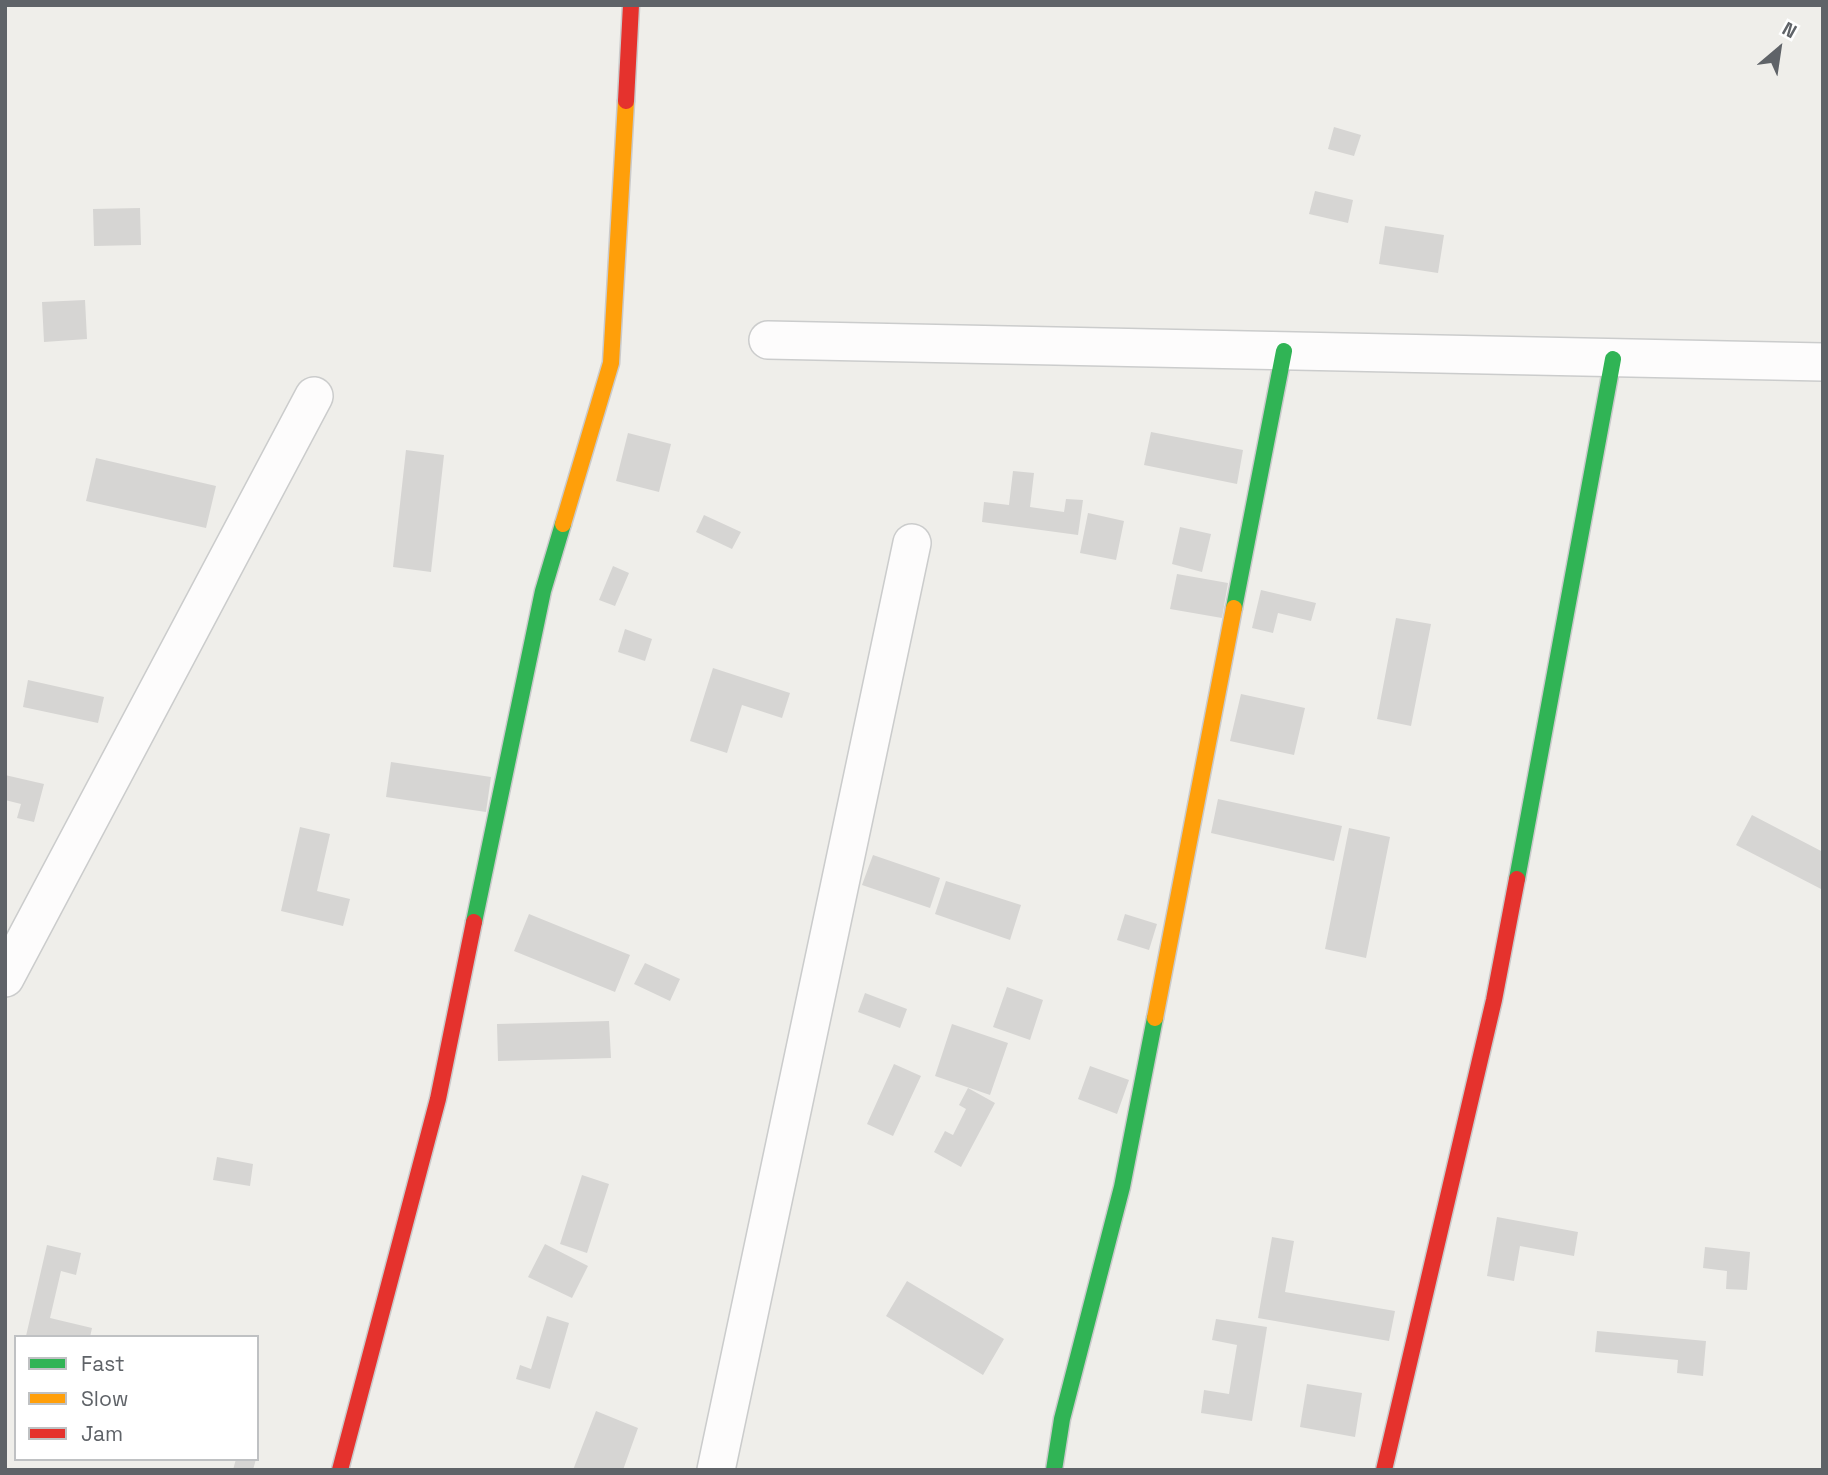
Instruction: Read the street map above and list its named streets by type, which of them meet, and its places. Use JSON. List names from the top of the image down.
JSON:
{
  "legend": ["Fast", "Slow", "Jam"],
  "north": "top right"
}
